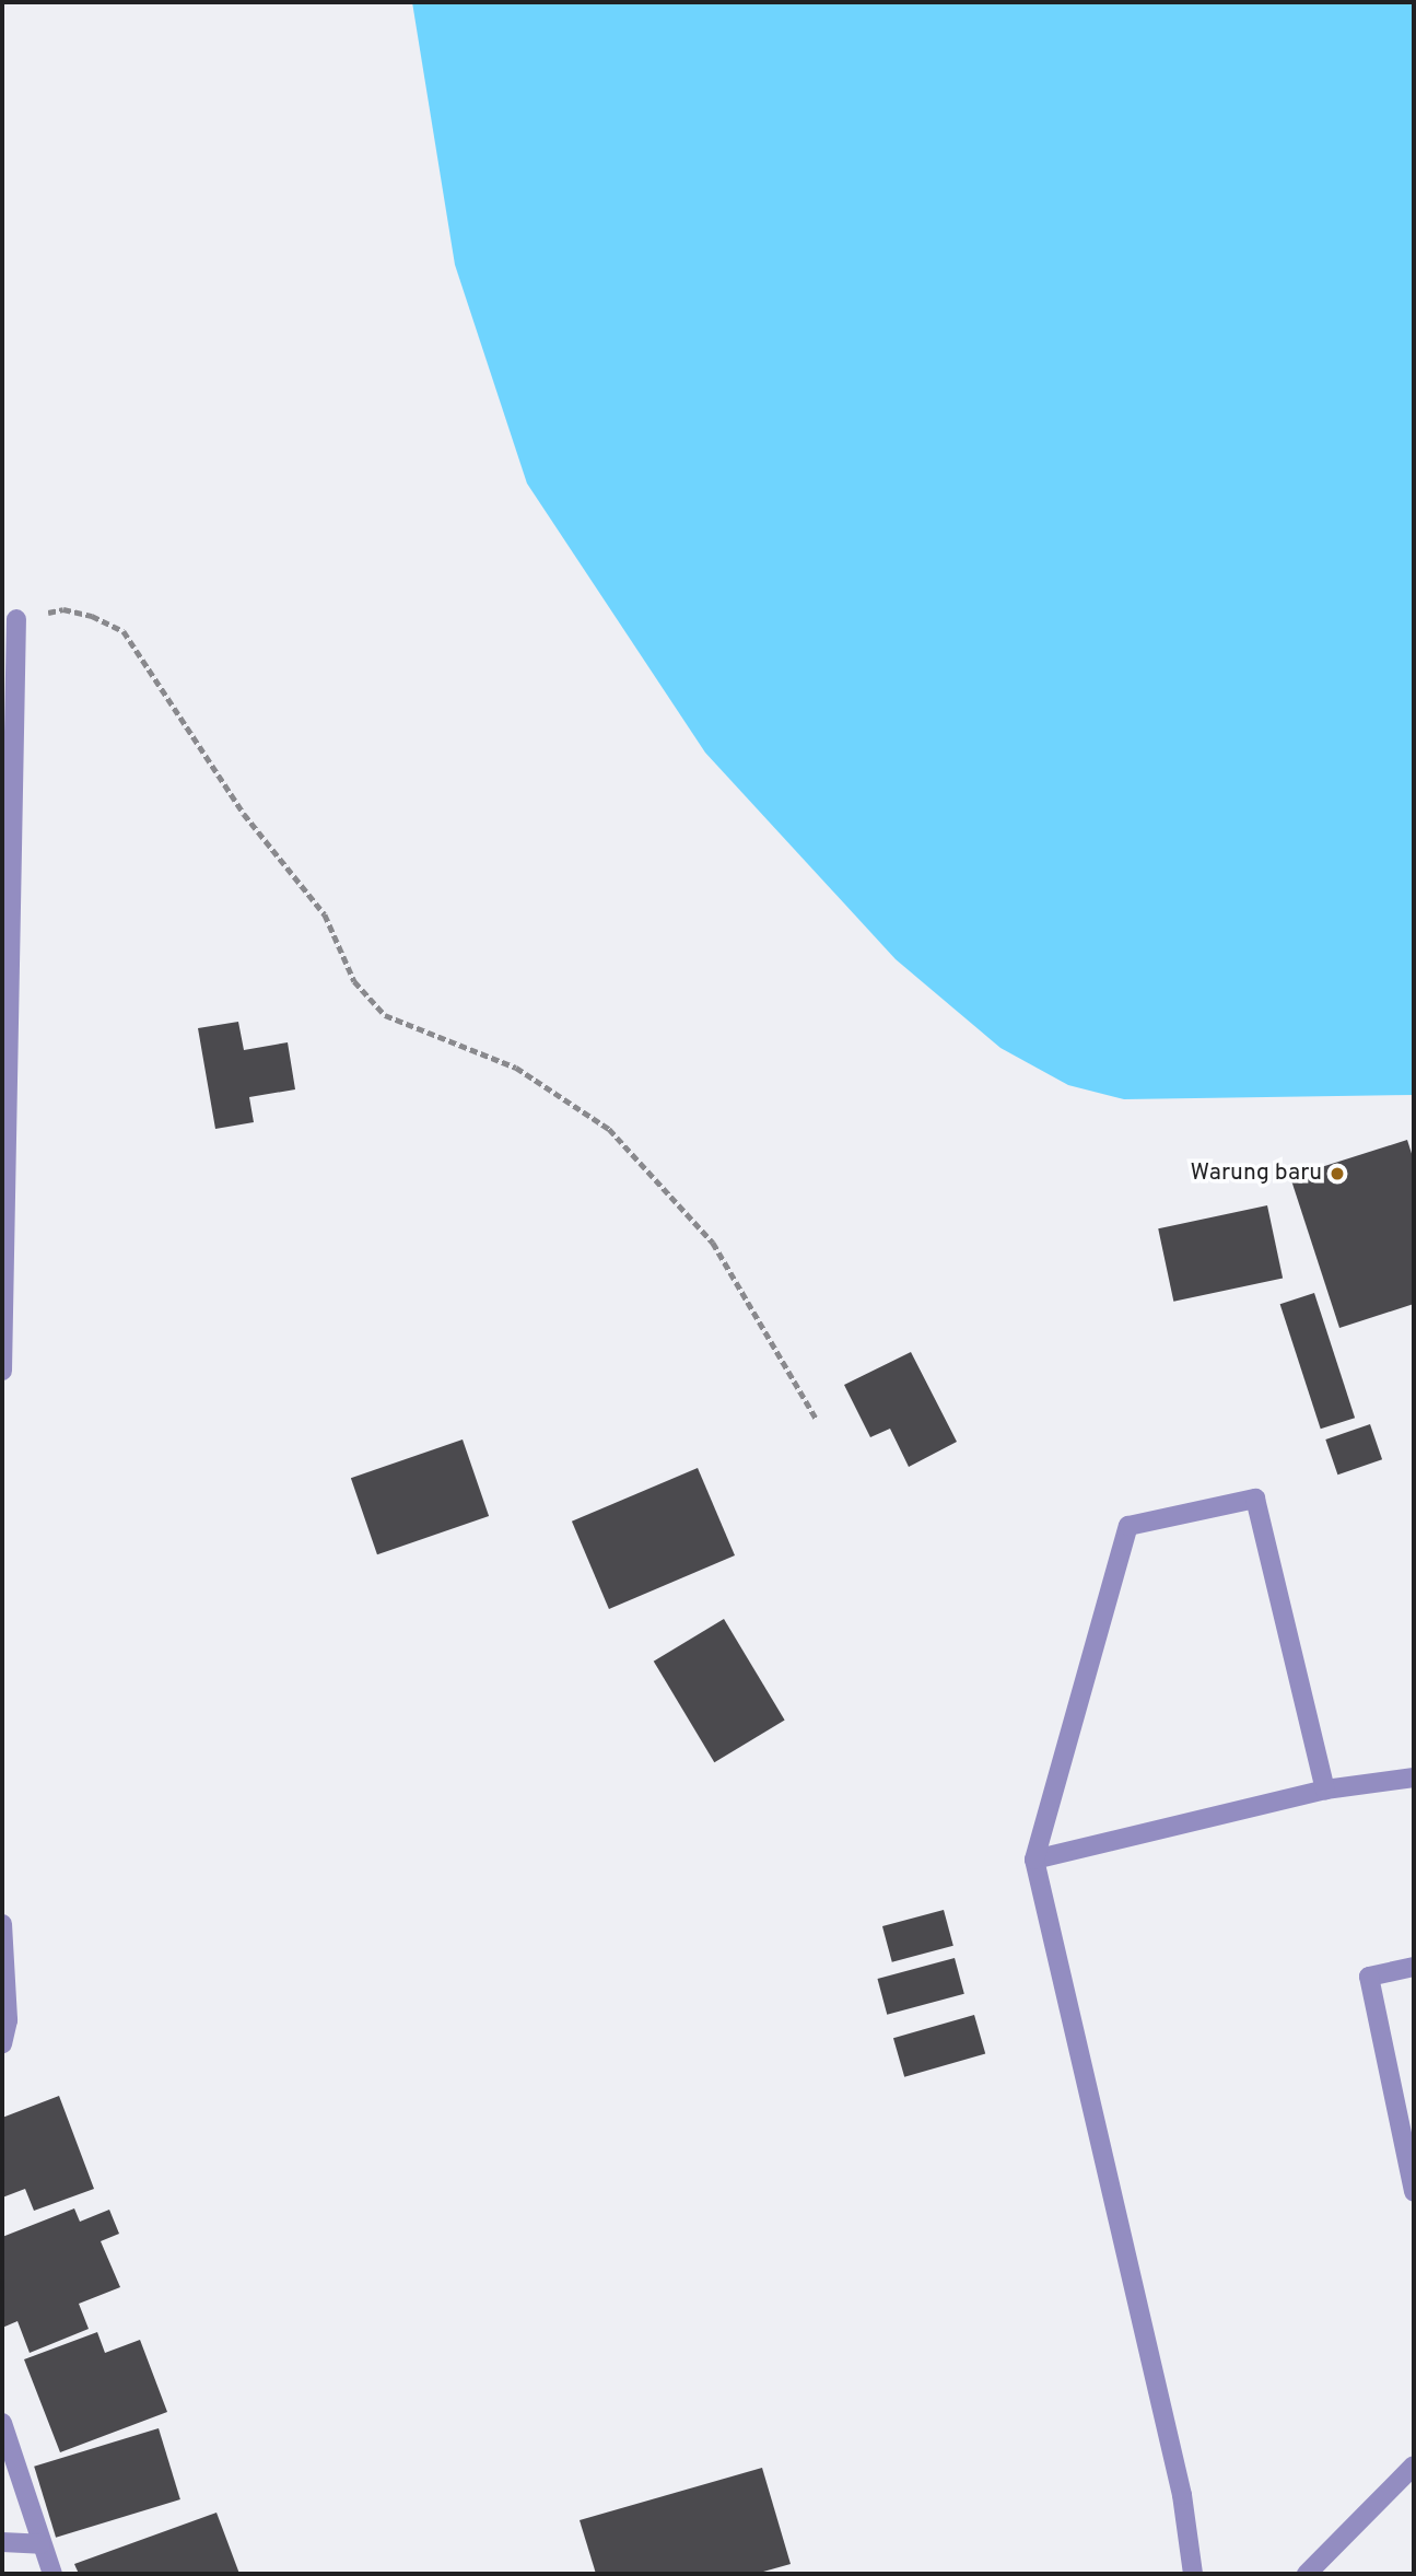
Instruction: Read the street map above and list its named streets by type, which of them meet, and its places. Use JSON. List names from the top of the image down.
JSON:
{
  "places": ["Warung baru"]
}
